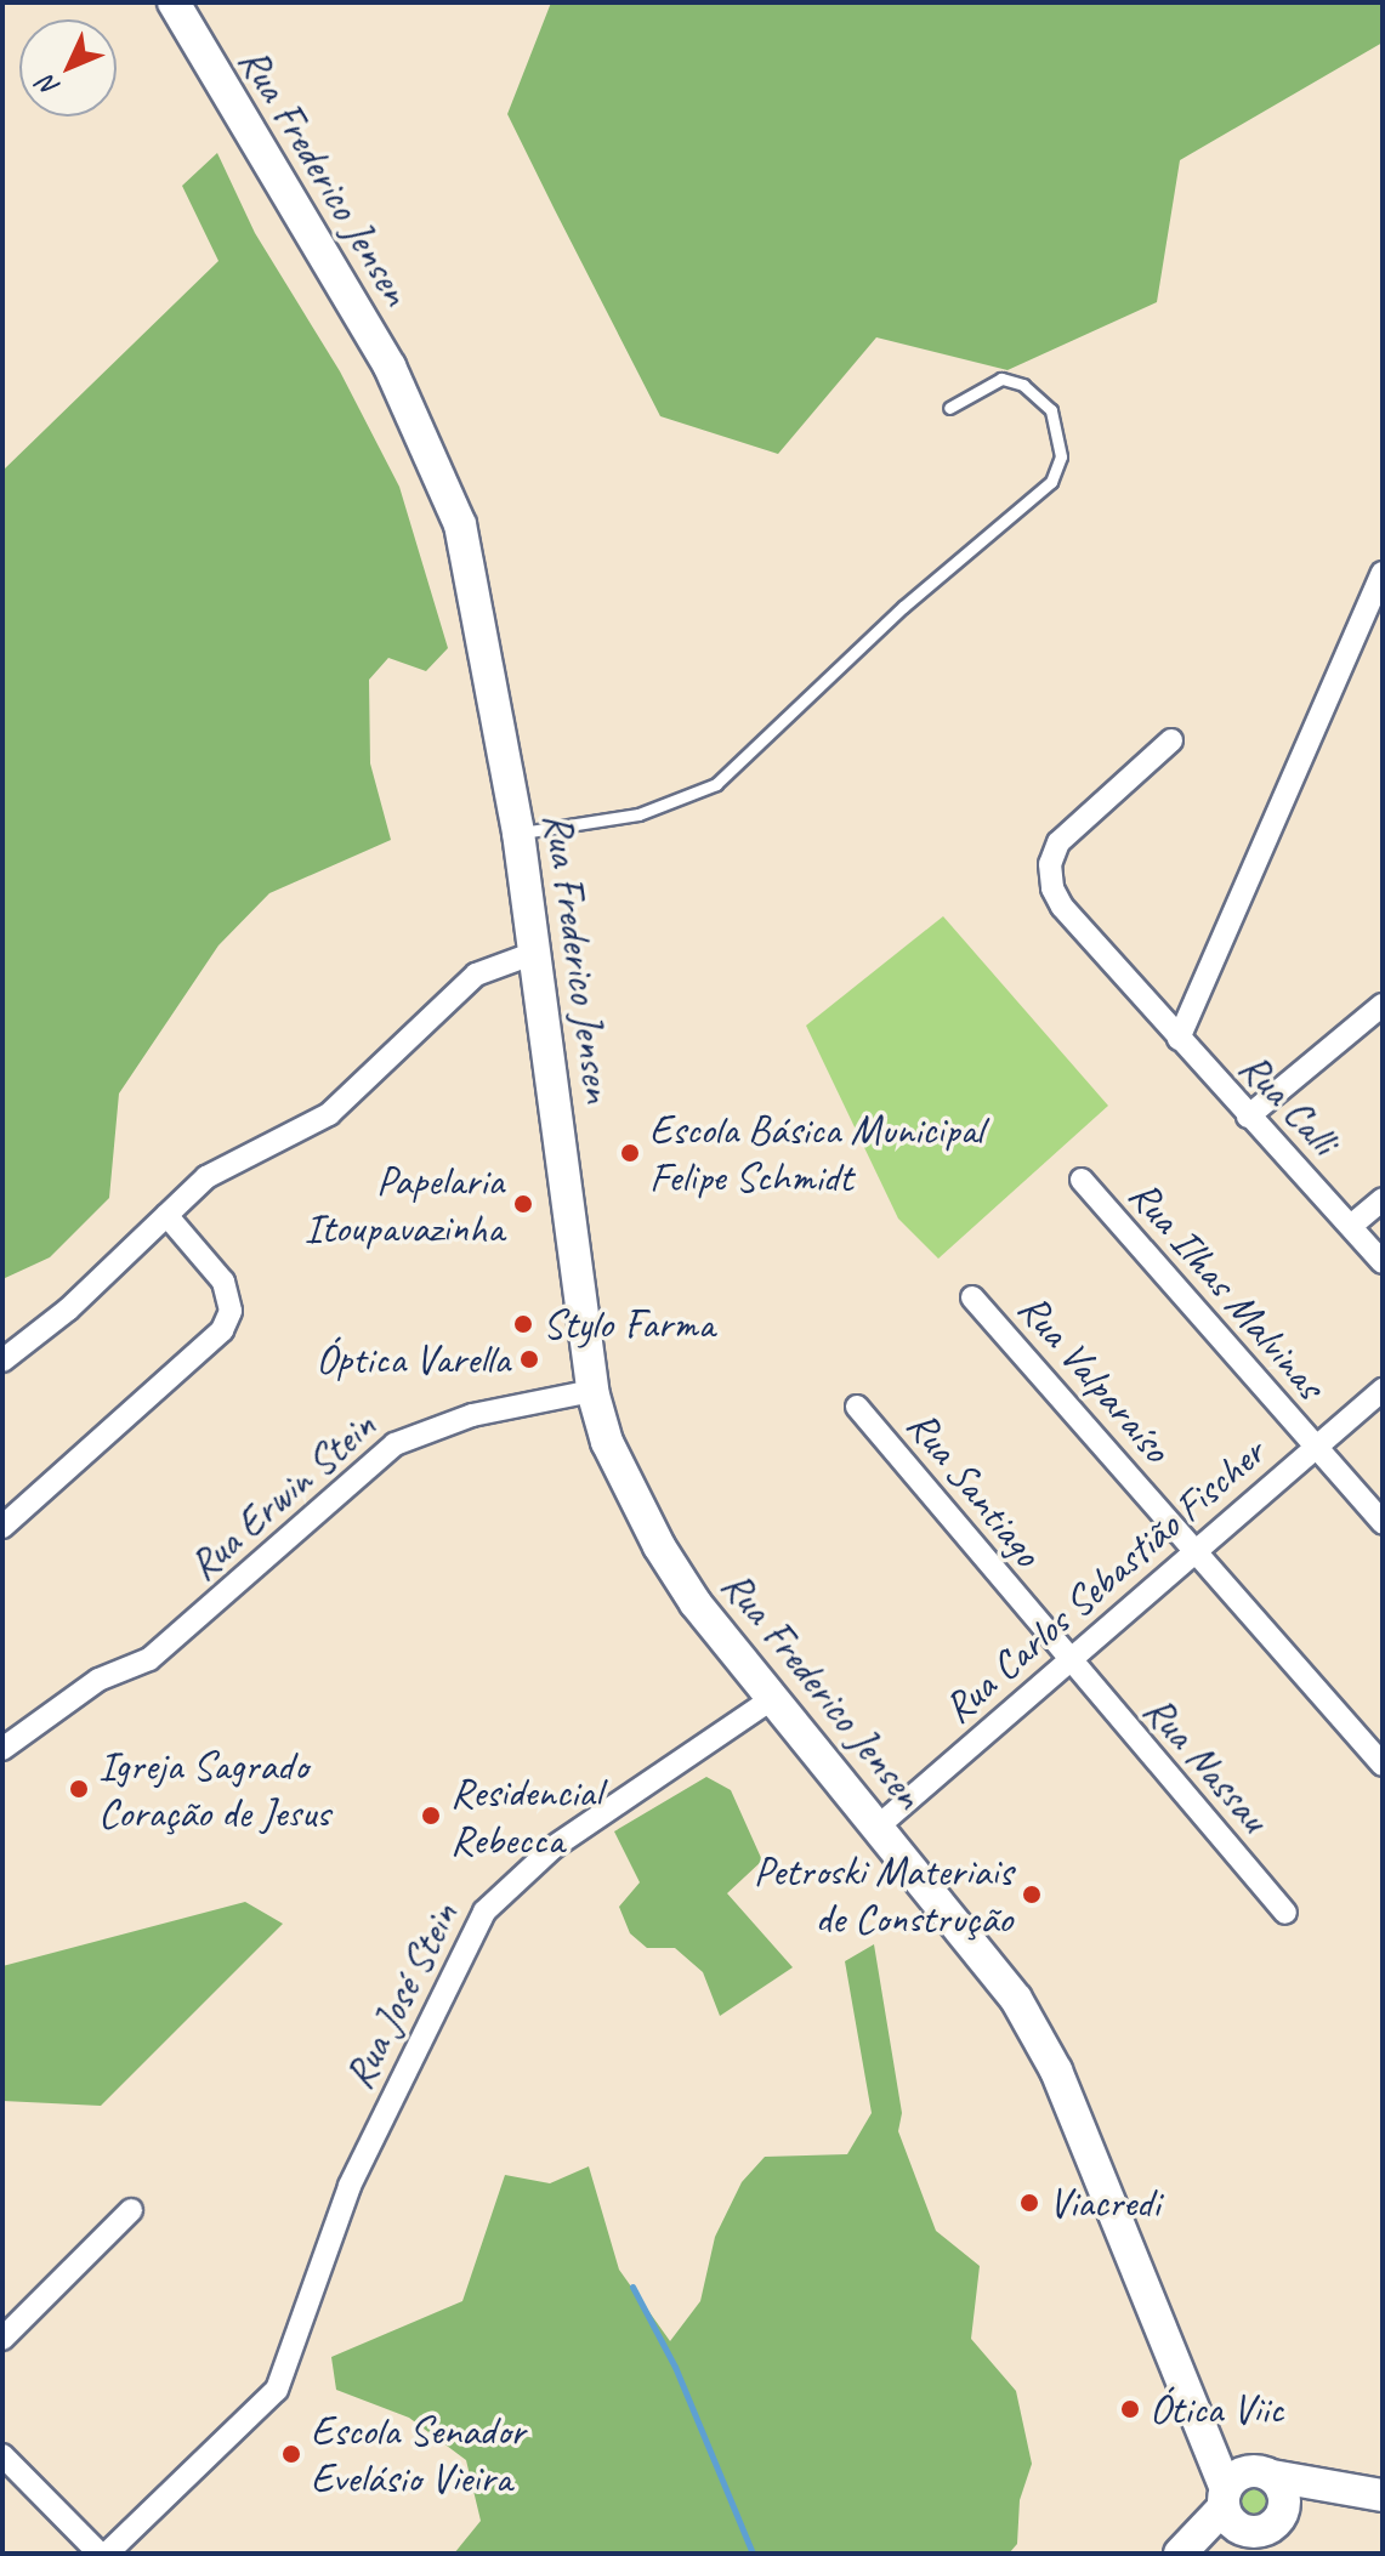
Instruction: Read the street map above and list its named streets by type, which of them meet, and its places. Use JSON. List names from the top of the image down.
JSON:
{
  "streets": {
    "main road": ["Rua Frederico Jensen"],
    "street": [
      "Rua Calli",
      "Rua Ilhas Malvinas",
      "Rua Valparaíso",
      "Rua Santiago",
      "Rua Erwin Stein",
      "Rua Carlos Sebastião Fischer",
      "Rua Nassau",
      "Rua José Stein"
    ]
  },
  "crossings": [
    ["Rua Frederico Jensen", "Rua Erwin Stein"],
    ["Rua Frederico Jensen", "Rua Carlos Sebastião Fischer"],
    ["Rua Frederico Jensen", "Rua José Stein"],
    ["Rua Ilhas Malvinas", "Rua Carlos Sebastião Fischer"],
    ["Rua Valparaíso", "Rua Carlos Sebastião Fischer"],
    ["Rua Santiago", "Rua Carlos Sebastião Fischer"],
    ["Rua Santiago", "Rua Nassau"],
    ["Rua Carlos Sebastião Fischer", "Rua Nassau"]
  ],
  "places": [
    "Escola Básica Municipal Felipe Schmidt",
    "Papelaria Itoupavazinha",
    "Stylo Farma",
    "Óptica Varella",
    "Igreja Sagrado Coração de Jesus",
    "Residencial Rebecca",
    "Petroski Materiais de Construção",
    "Viacredi",
    "Ótica Viic",
    "Escola Senador Evelásio Vieira"
  ],
  "north": "bottom left"
}
